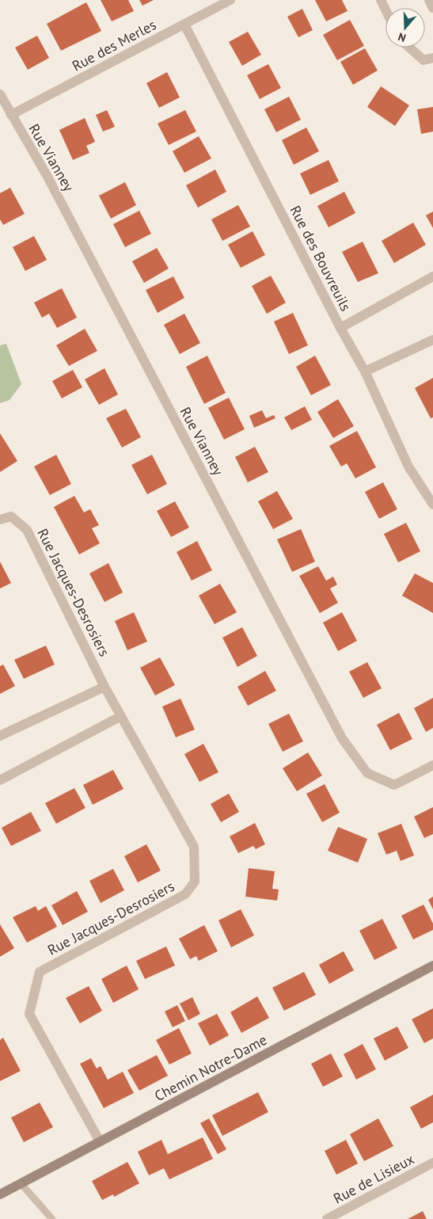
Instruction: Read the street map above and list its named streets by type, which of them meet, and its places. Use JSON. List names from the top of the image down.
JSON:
{
  "streets": {
    "street": [
      "Rue des Merles",
      "Rue Vianney",
      "Rue des Bouvreuils",
      "Rue Jacques-Desrosiers",
      "Chemin Notre-Dame",
      "Rue de Lisieux"
    ]
  },
  "crossings": [
    ["Rue des Merles", "Rue Vianney"],
    ["Rue des Merles", "Rue des Bouvreuils"],
    ["Rue Jacques-Desrosiers", "Chemin Notre-Dame"]
  ],
  "north": "bottom"
}
